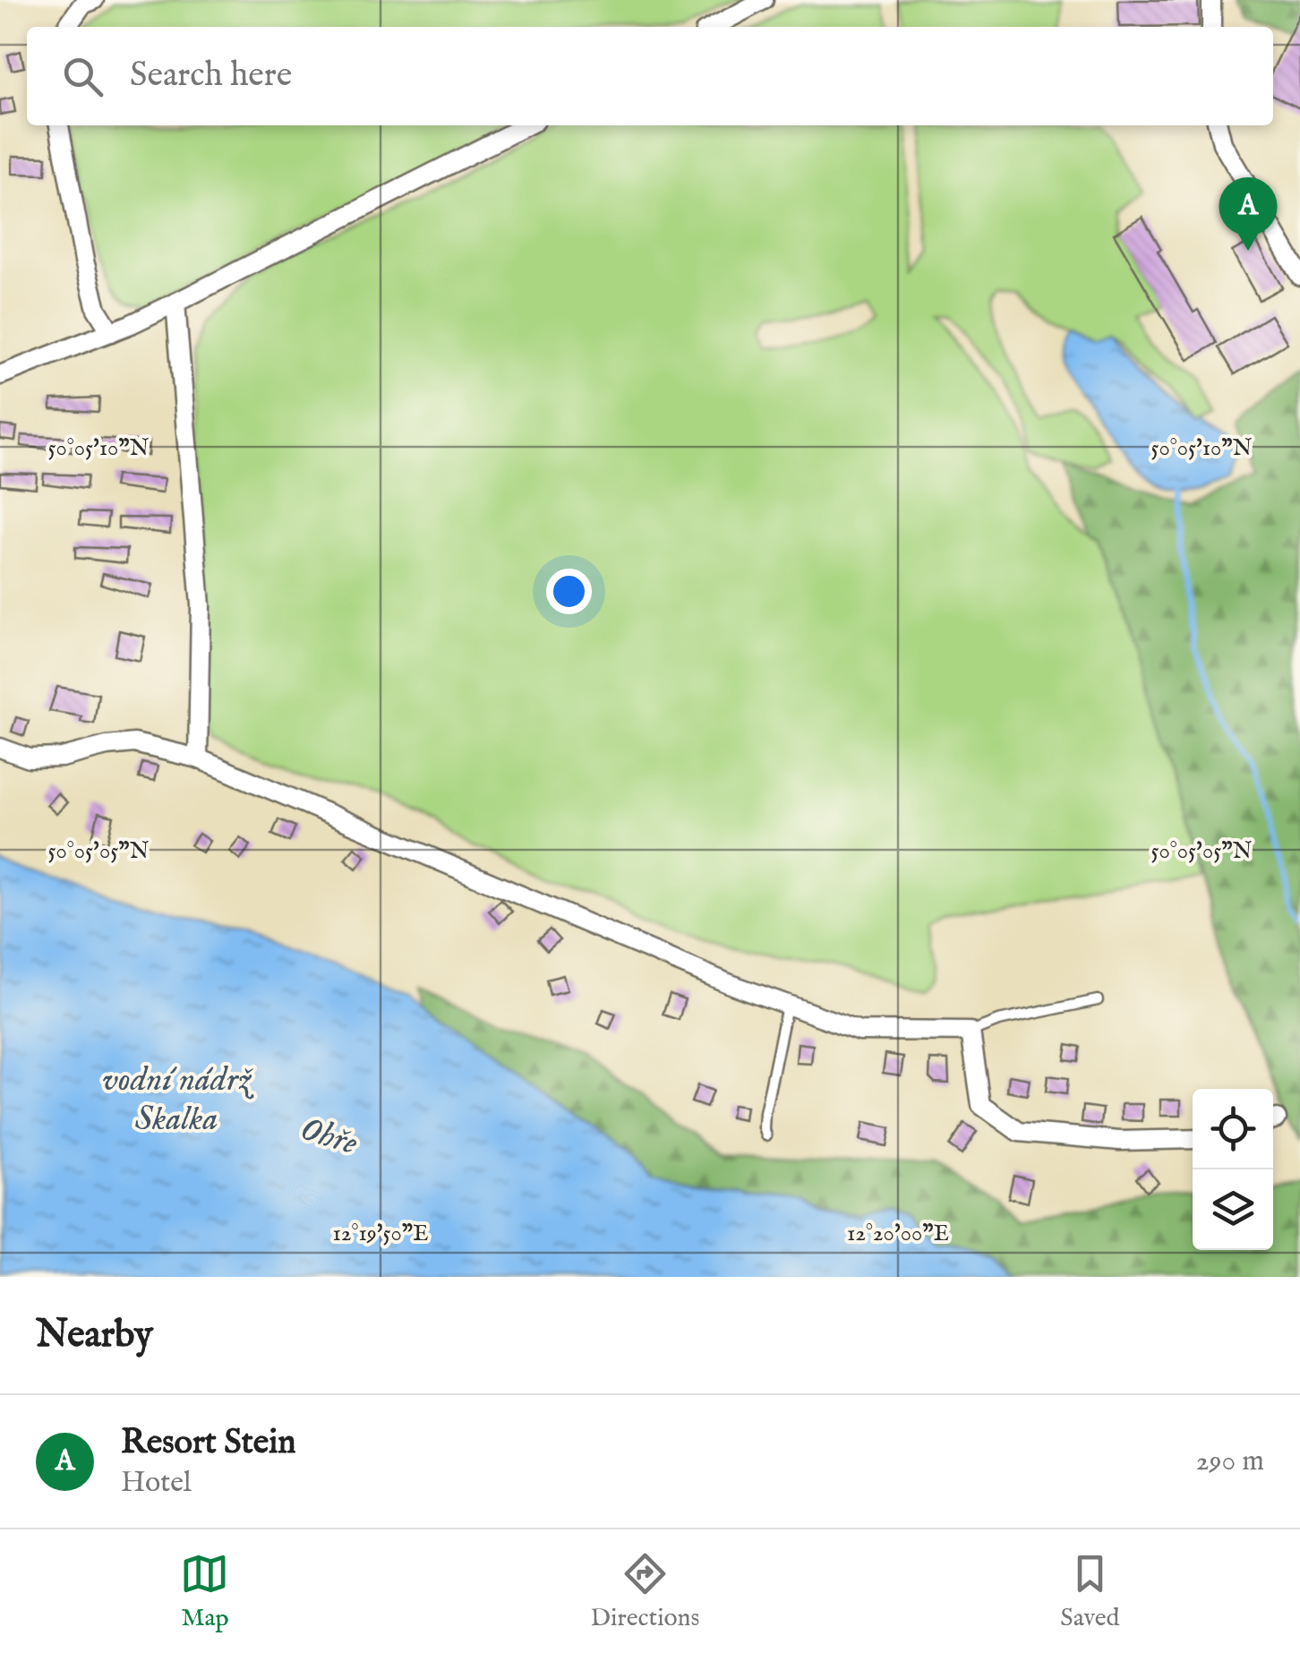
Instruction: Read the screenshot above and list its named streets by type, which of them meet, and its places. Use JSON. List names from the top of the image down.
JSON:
{
  "water": ["vodní nádrž Skalka", "Ohře"],
  "page": {
    "search": "Search here",
    "pins": "A",
    "heading": "Nearby",
    "list": [
      {
        "mark": "A",
        "name": "Resort Stein",
        "note": "Hotel",
        "value": "290 m"
      }
    ],
    "nav": ["Map", "Directions", "Saved"]
  },
  "coordinates": [
    "50°05'10\"N",
    "50°05'05\"N",
    "12°19'50\"E",
    "12°20'00\"E"
  ]
}
